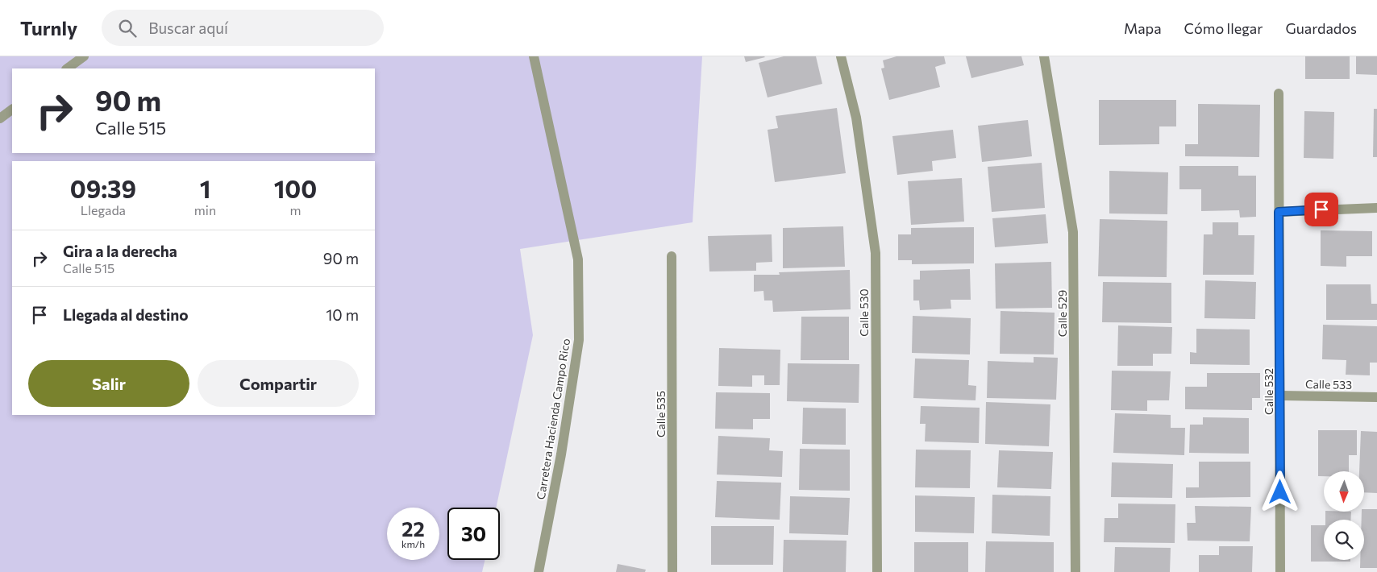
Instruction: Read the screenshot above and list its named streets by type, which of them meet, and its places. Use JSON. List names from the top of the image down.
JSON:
{
  "streets": {
    "street": [
      "Calle 530",
      "Calle 529",
      "Calle 533",
      "Calle 532",
      "Calle 535",
      "Carretera Hacienda Campo Rico"
    ]
  },
  "crossings": [
    ["Calle 533", "Calle 532"]
  ],
  "north": "bottom",
  "page": {
    "header": "Turnly",
    "search": "Buscar aquí",
    "nav": ["Mapa", "Cómo llegar", "Guardados"],
    "turn": ["90 m", "Calle 515"],
    "eta": [
      "09:39",
      "Llegada",
      "1",
      "min",
      "100",
      "m"
    ],
    "list": [
      {
        "name": "Gira a la derecha",
        "note": "Calle 515",
        "value": "90 m"
      },
      {
        "name": "Llegada al destino",
        "value": "10 m"
      }
    ],
    "buttons": ["Salir", "Compartir"],
    "speed": "22 km/h",
    "limit": "30"
  }
}
